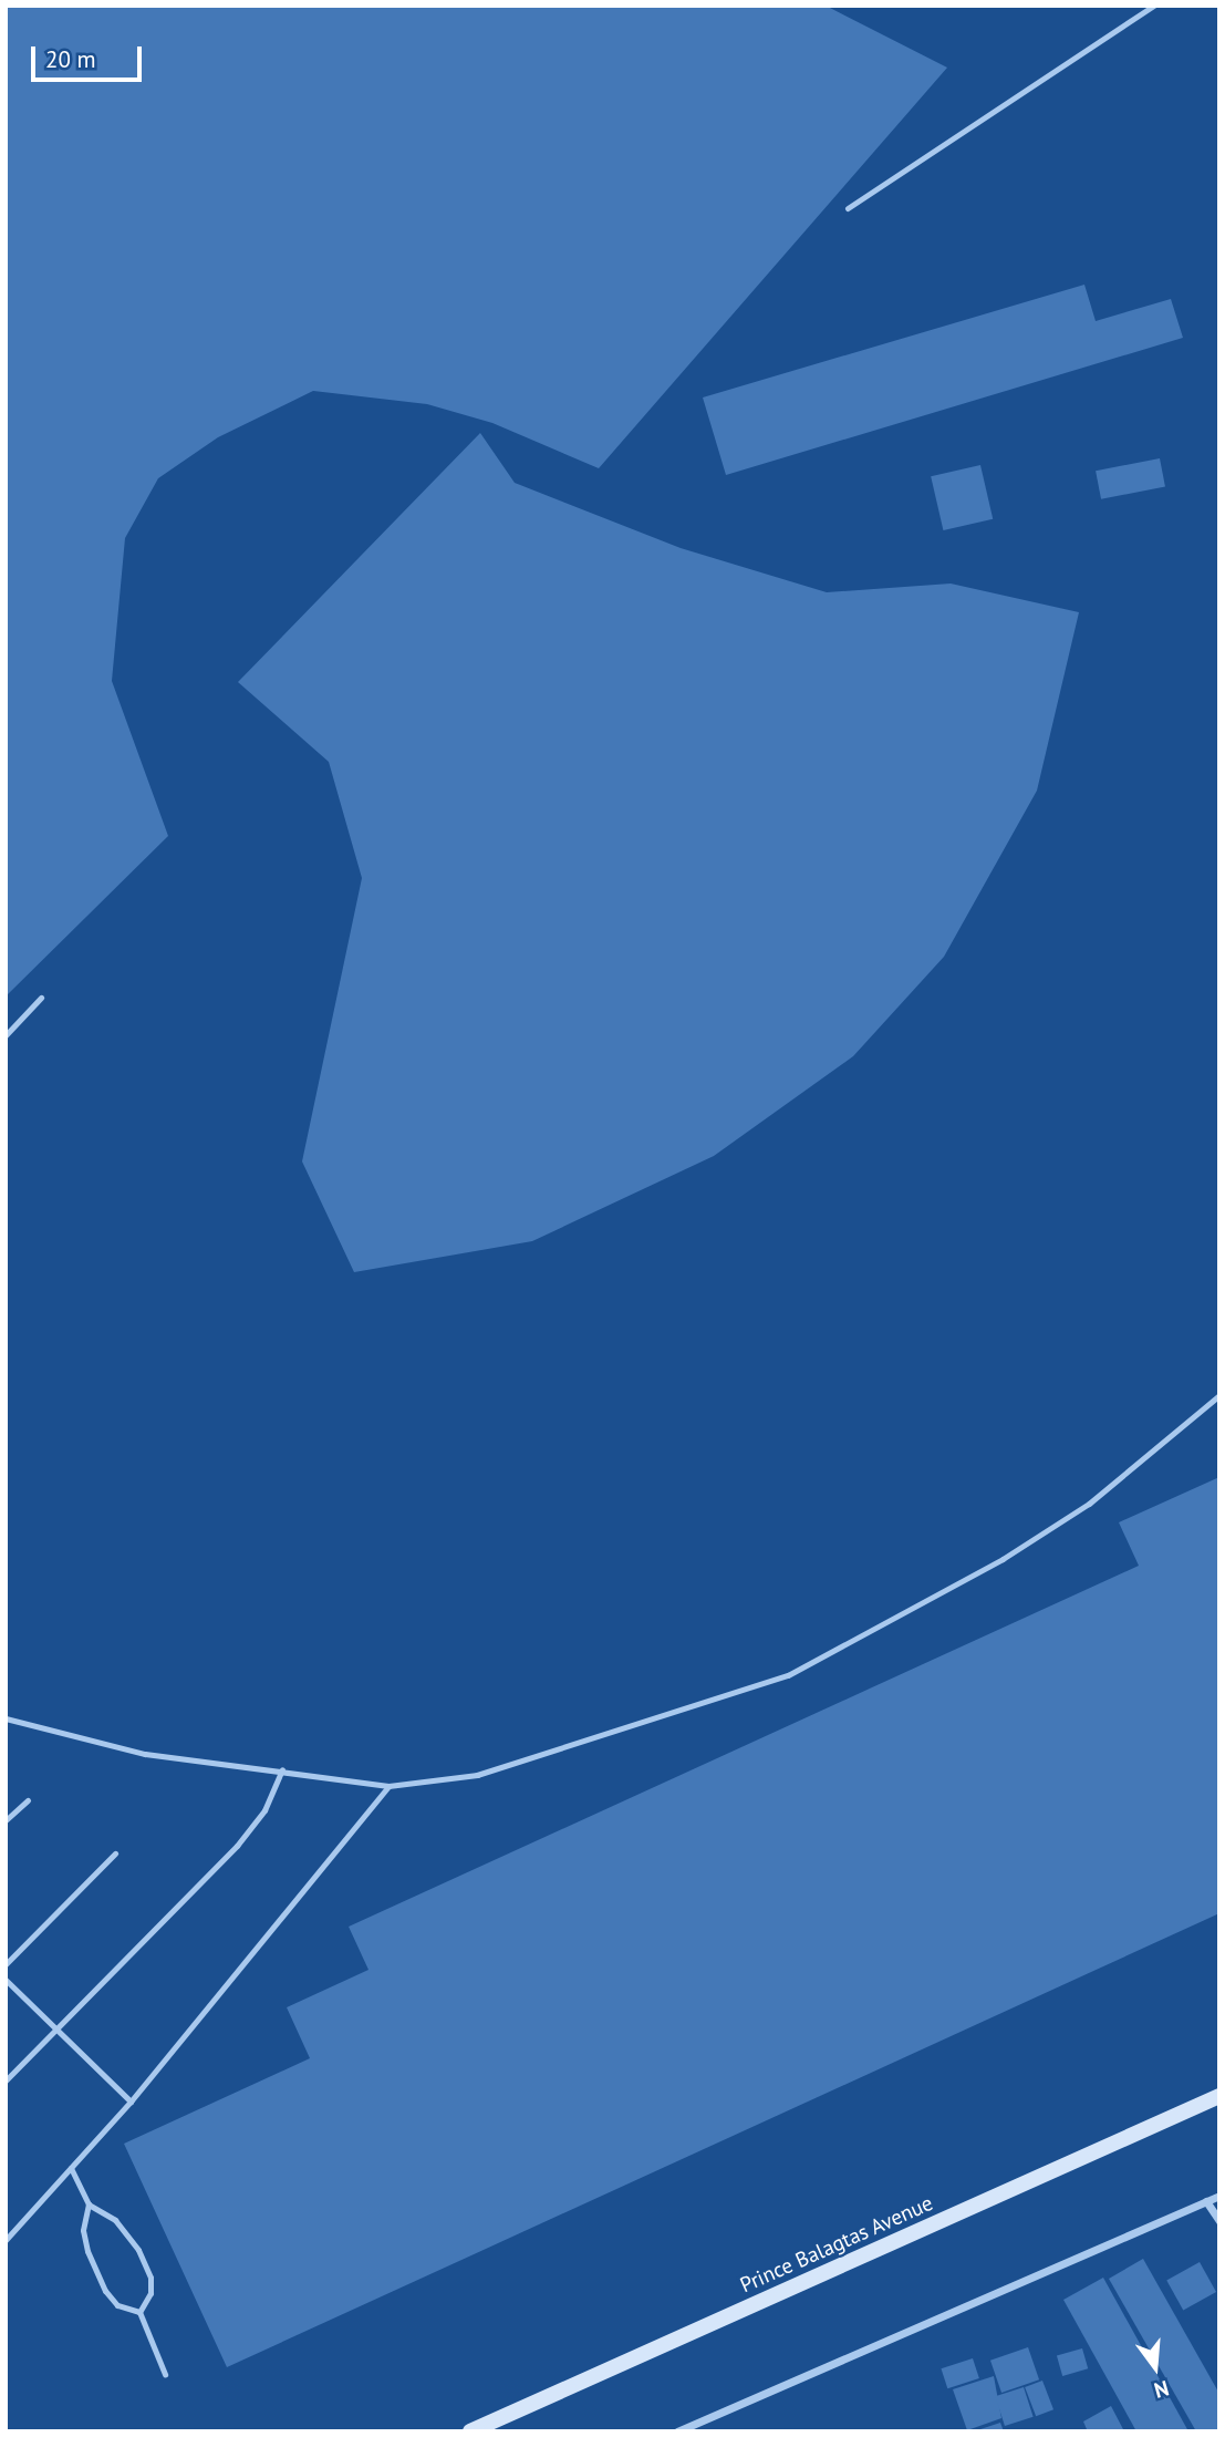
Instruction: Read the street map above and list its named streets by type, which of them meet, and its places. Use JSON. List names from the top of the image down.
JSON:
{
  "streets": {
    "main road": ["Prince Balagtas Avenue"]
  },
  "scale_bar": "20 m",
  "north": "bottom"
}
